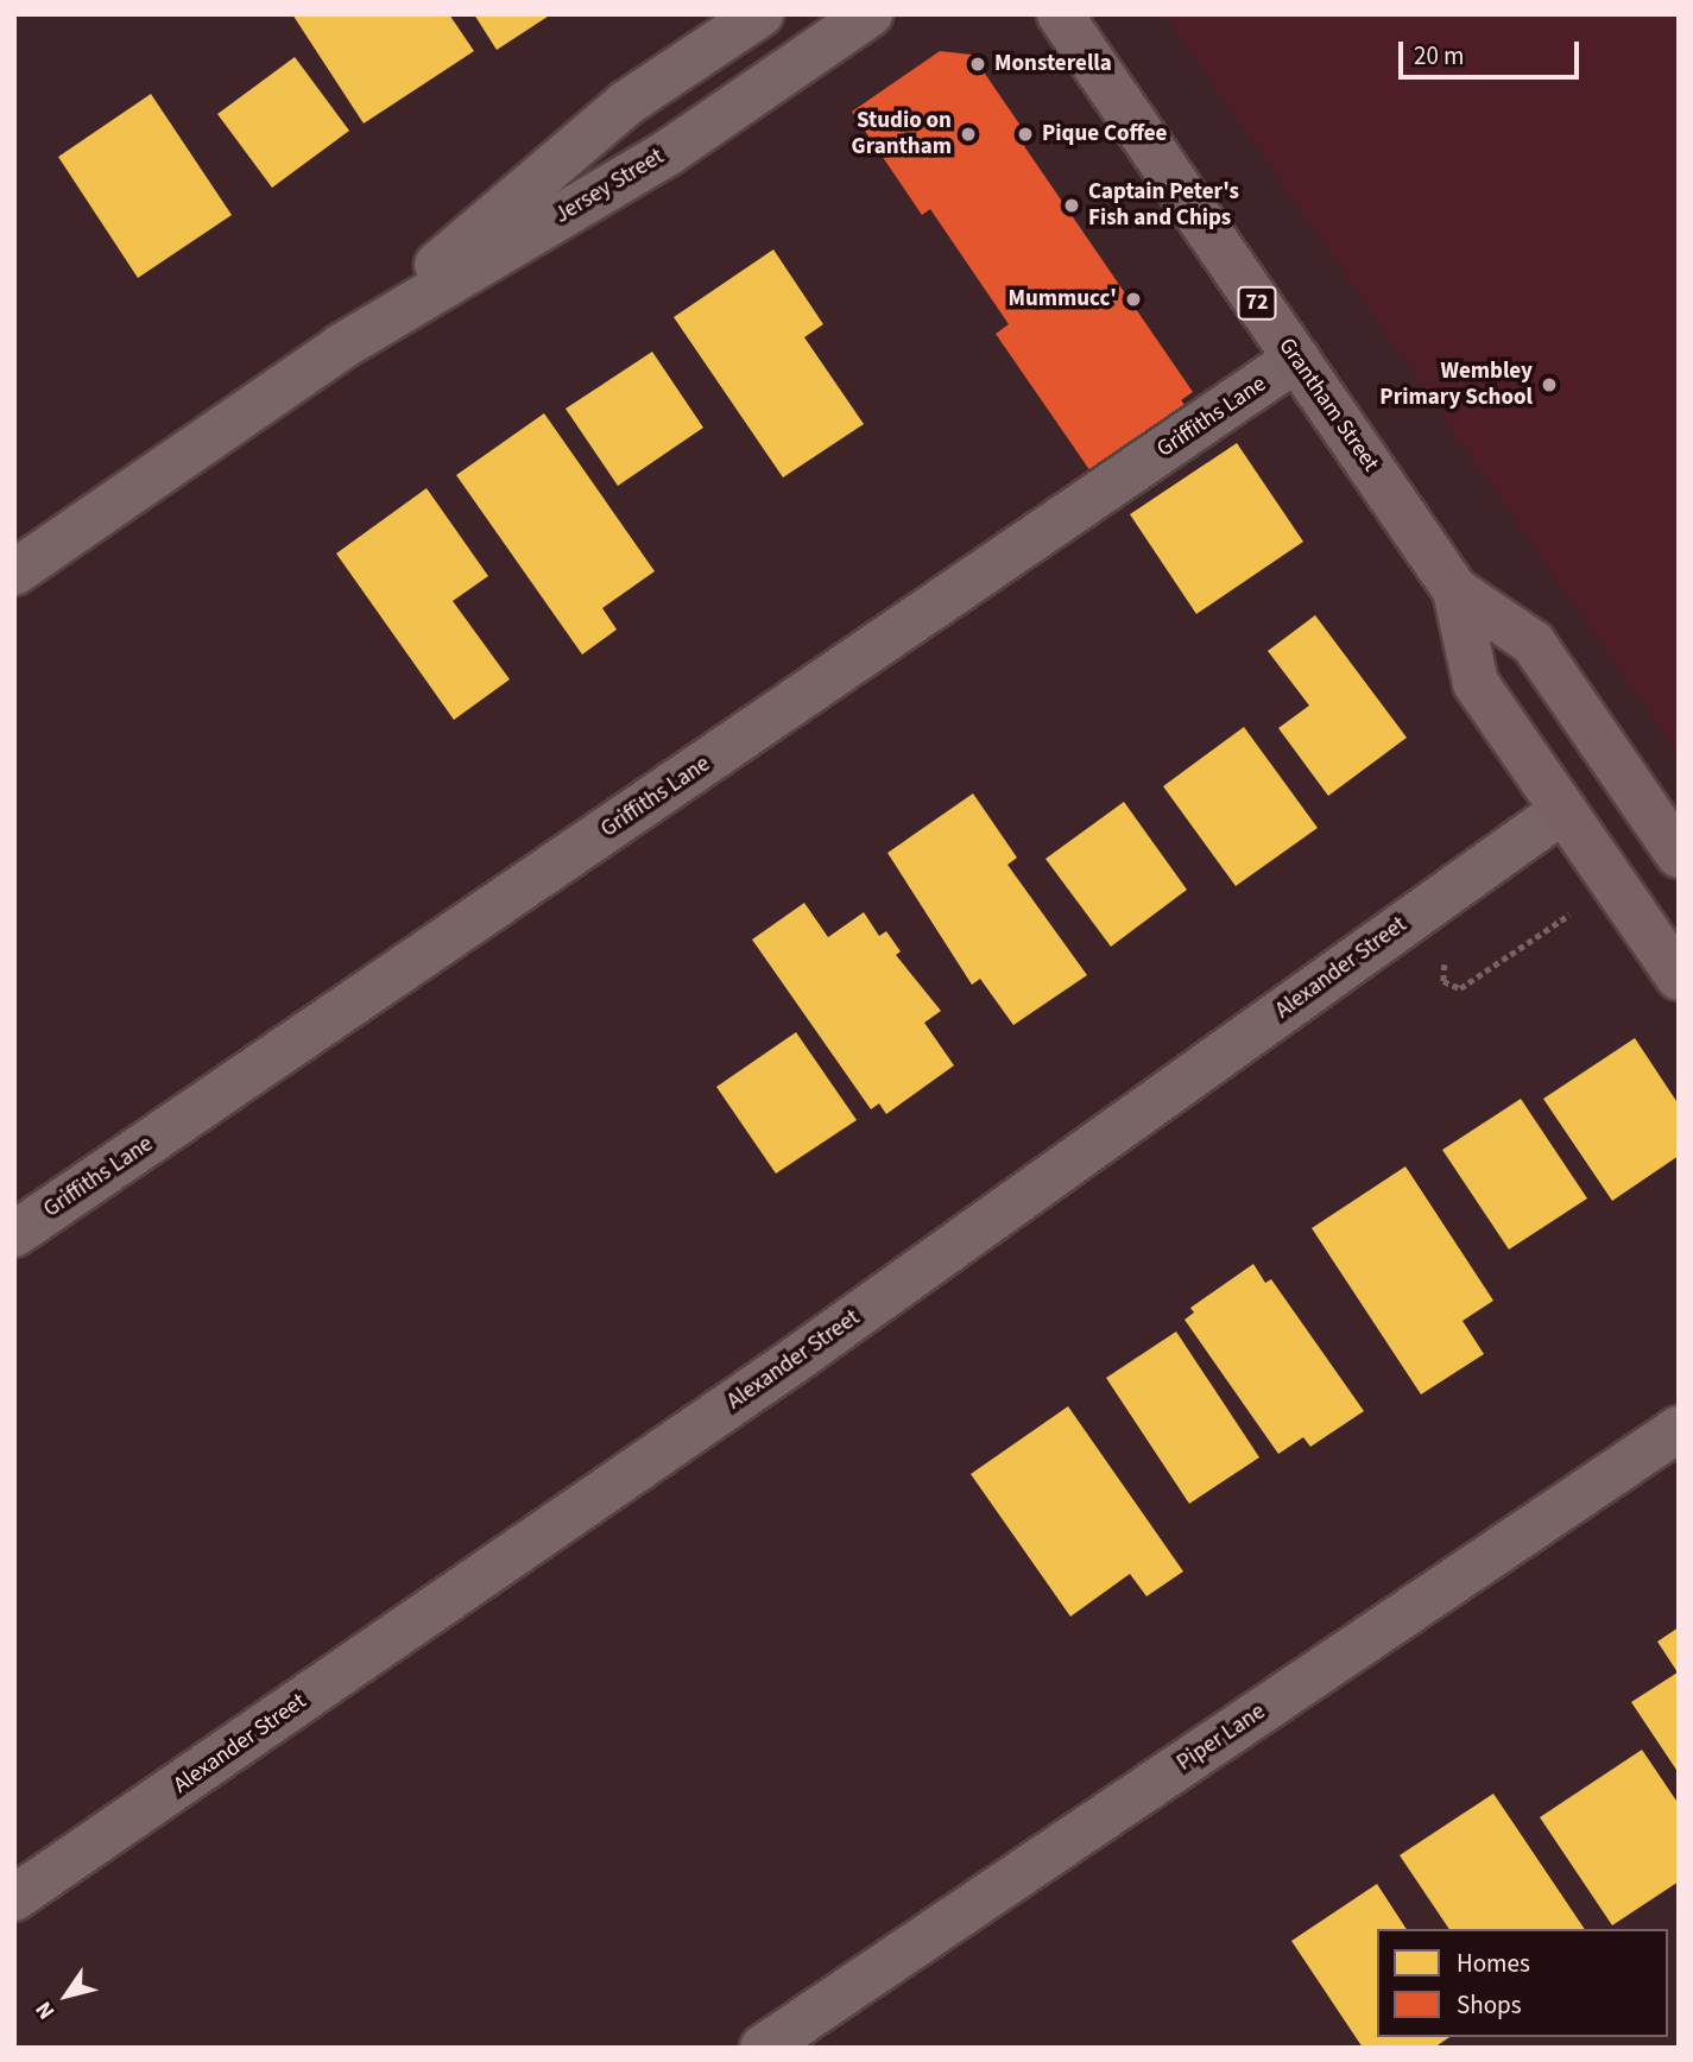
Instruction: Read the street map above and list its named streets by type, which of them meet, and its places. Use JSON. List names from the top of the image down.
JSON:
{
  "streets": {
    "main road": ["72", "Grantham Street"],
    "street": [
      "Jersey Street",
      "Griffiths Lane",
      "Alexander Street",
      "Piper Lane"
    ]
  },
  "crossings": [
    ["Grantham Street", "Griffiths Lane"],
    ["Grantham Street", "Alexander Street"]
  ],
  "places": [
    "Monsterella",
    "Studio on Grantham",
    "Pique Coffee",
    "Captain Peter's Fish and Chips",
    "Mummucc'",
    "Wembley Primary School"
  ],
  "legend": ["Homes", "Shops"],
  "scale_bar": "20 m",
  "north": "bottom left"
}
